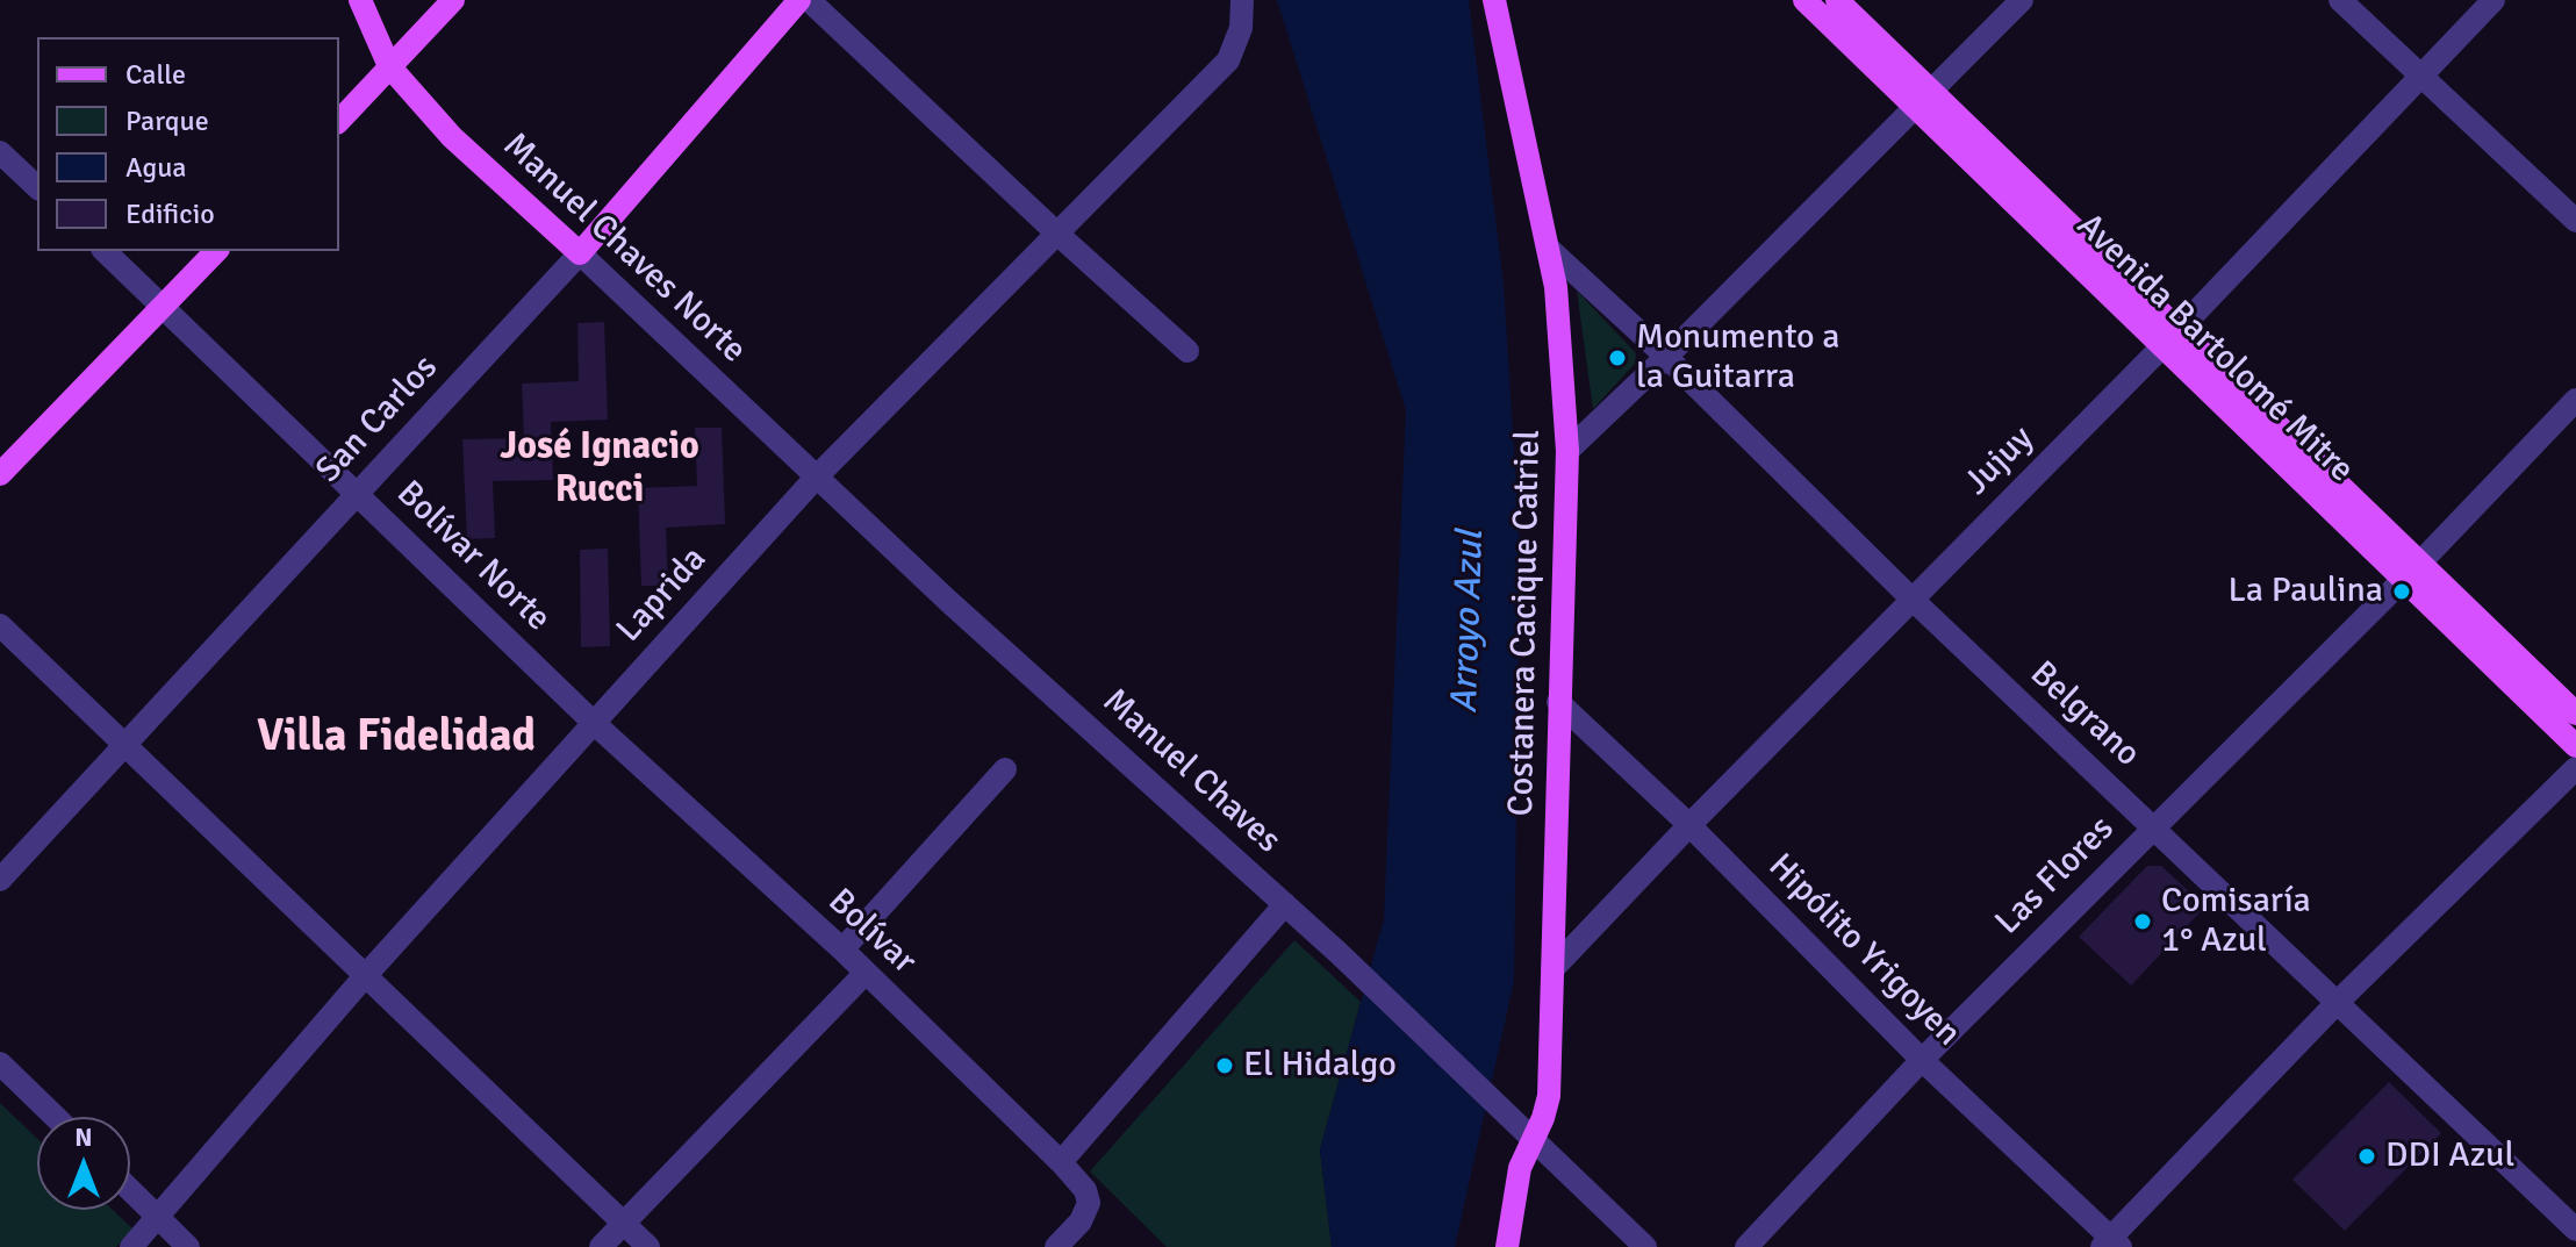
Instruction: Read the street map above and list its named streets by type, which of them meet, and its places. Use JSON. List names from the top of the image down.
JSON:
{
  "streets": {
    "main road": [
      "Manuel Chaves Norte",
      "Avenida Bartolomé Mitre",
      "San Carlos",
      "Costanera Cacique Catriel"
    ],
    "street": [
      "Jujuy",
      "Bolívar Norte",
      "Laprida",
      "Belgrano",
      "Manuel Chaves",
      "Las Flores",
      "Bolívar",
      "Hipólito Yrigoyen"
    ]
  },
  "crossings": [
    ["Manuel Chaves Norte", "San Carlos"],
    ["Manuel Chaves Norte", "Laprida"],
    ["Manuel Chaves Norte", "Manuel Chaves"],
    ["Avenida Bartolomé Mitre", "Jujuy"],
    ["Avenida Bartolomé Mitre", "Las Flores"],
    ["San Carlos", "Bolívar Norte"],
    ["Jujuy", "Costanera Cacique Catriel"],
    ["Jujuy", "Belgrano"],
    ["Jujuy", "Hipólito Yrigoyen"],
    ["Bolívar Norte", "Laprida"],
    ["Bolívar Norte", "Bolívar"],
    ["Laprida", "Manuel Chaves"],
    ["Laprida", "Bolívar"],
    ["Costanera Cacique Catriel", "Belgrano"],
    ["Costanera Cacique Catriel", "Manuel Chaves"],
    ["Costanera Cacique Catriel", "Hipólito Yrigoyen"],
    ["Belgrano", "Las Flores"],
    ["Las Flores", "Hipólito Yrigoyen"]
  ],
  "districts": ["José Ignacio Rucci", "Villa Fidelidad"],
  "water": ["Arroyo Azul"],
  "places": [
    "Monumento a la Guitarra",
    "La Paulina",
    "Comisaría 1° Azul",
    "El Hidalgo",
    "DDI Azul"
  ],
  "legend": [
    "Calle",
    "Parque",
    "Agua",
    "Edificio"
  ],
  "north": "top"
}
